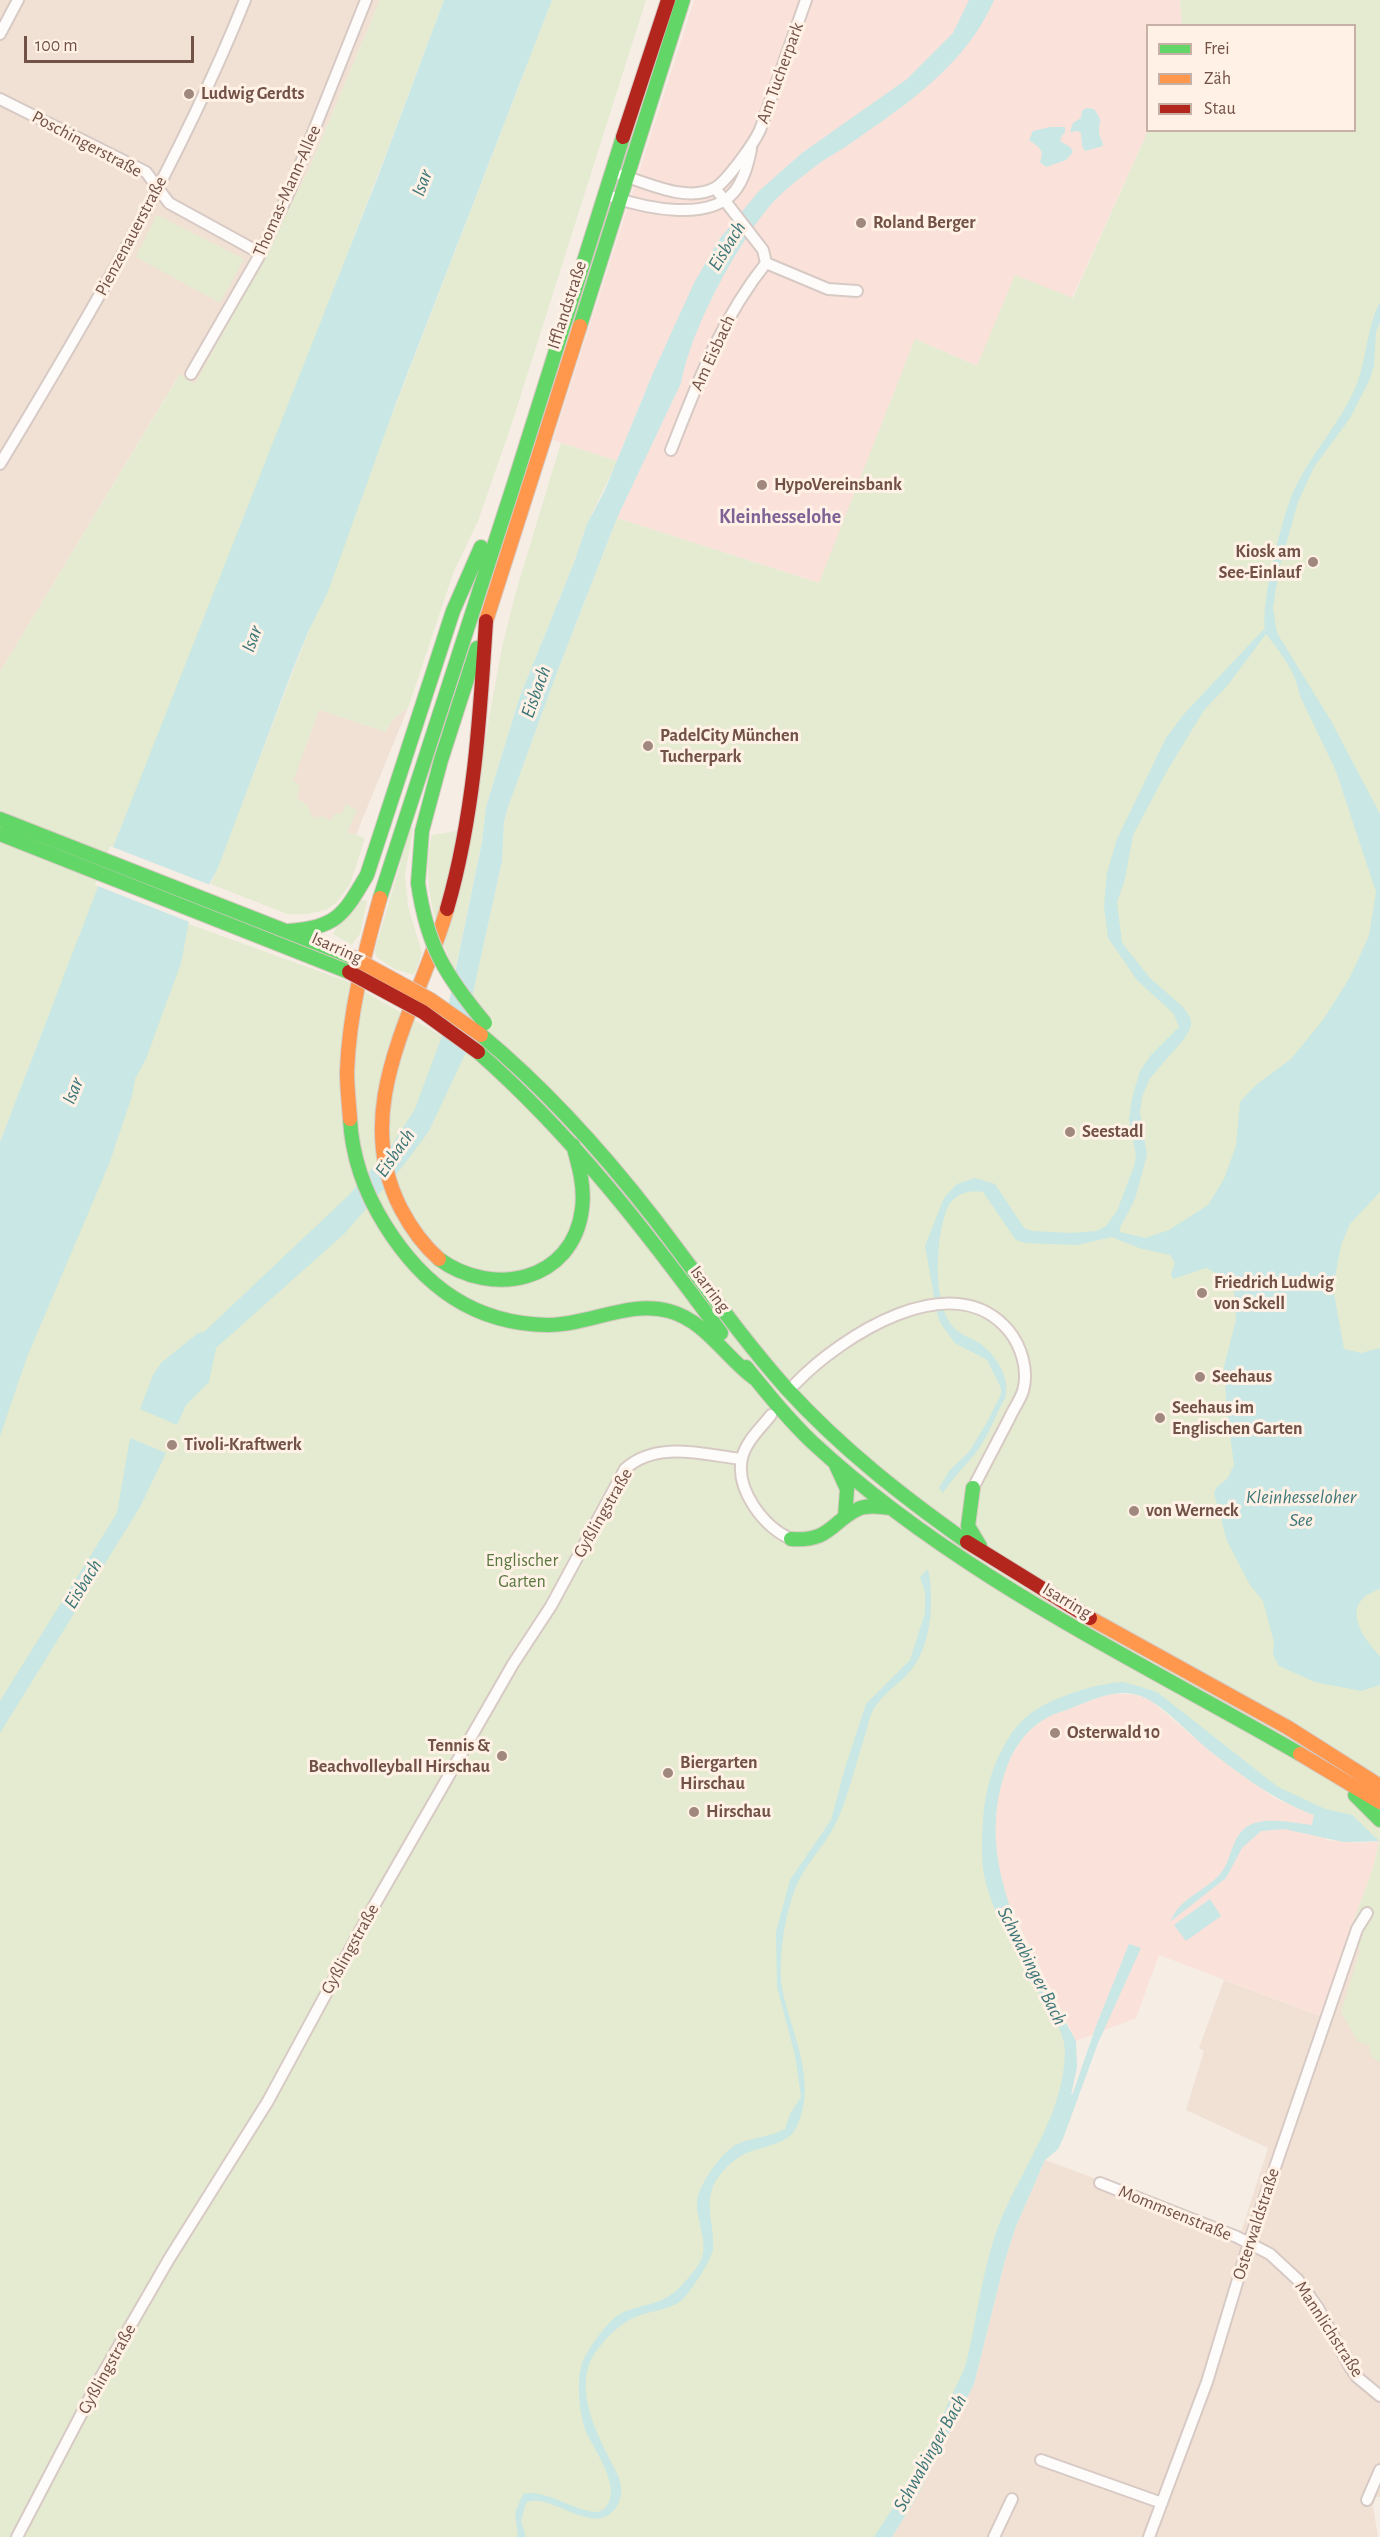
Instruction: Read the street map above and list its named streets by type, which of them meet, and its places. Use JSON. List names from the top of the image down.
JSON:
{
  "streets": {
    "main road": ["Ifflandstraße", "Isarring"],
    "street": [
      "Am Tucherpark",
      "Poschingerstraße",
      "Thomas-Mann-Allee",
      "Pienzenauerstraße",
      "Am Eisbach",
      "Gyßlingstraße",
      "Mommsenstraße",
      "Osterwaldstraße",
      "Mannlichstraße"
    ]
  },
  "crossings": [
    ["Poschingerstraße", "Thomas-Mann-Allee"],
    ["Poschingerstraße", "Pienzenauerstraße"],
    ["Mommsenstraße", "Osterwaldstraße"],
    ["Mommsenstraße", "Mannlichstraße"],
    ["Osterwaldstraße", "Mannlichstraße"]
  ],
  "districts": ["Kleinhesselohe"],
  "water": [
    "Isar",
    "Eisbach",
    "Kleinhesseloher See",
    "Schwabinger Bach"
  ],
  "parks": ["Englischer Garten"],
  "places": [
    "Ludwig Gerdts",
    "Roland Berger",
    "HypoVereinsbank",
    "Kiosk am See-Einlauf",
    "PadelCity München Tucherpark",
    "Seestadl",
    "Friedrich Ludwig von Sckell",
    "Seehaus",
    "Seehaus im Englischen Garten",
    "Tivoli-Kraftwerk",
    "von Werneck",
    "Osterwald 10",
    "Tennis & Beachvolleyball Hirschau",
    "Biergarten Hirschau",
    "Hirschau"
  ],
  "legend": ["Frei", "Zäh", "Stau"],
  "scale_bar": "100 m"
}
